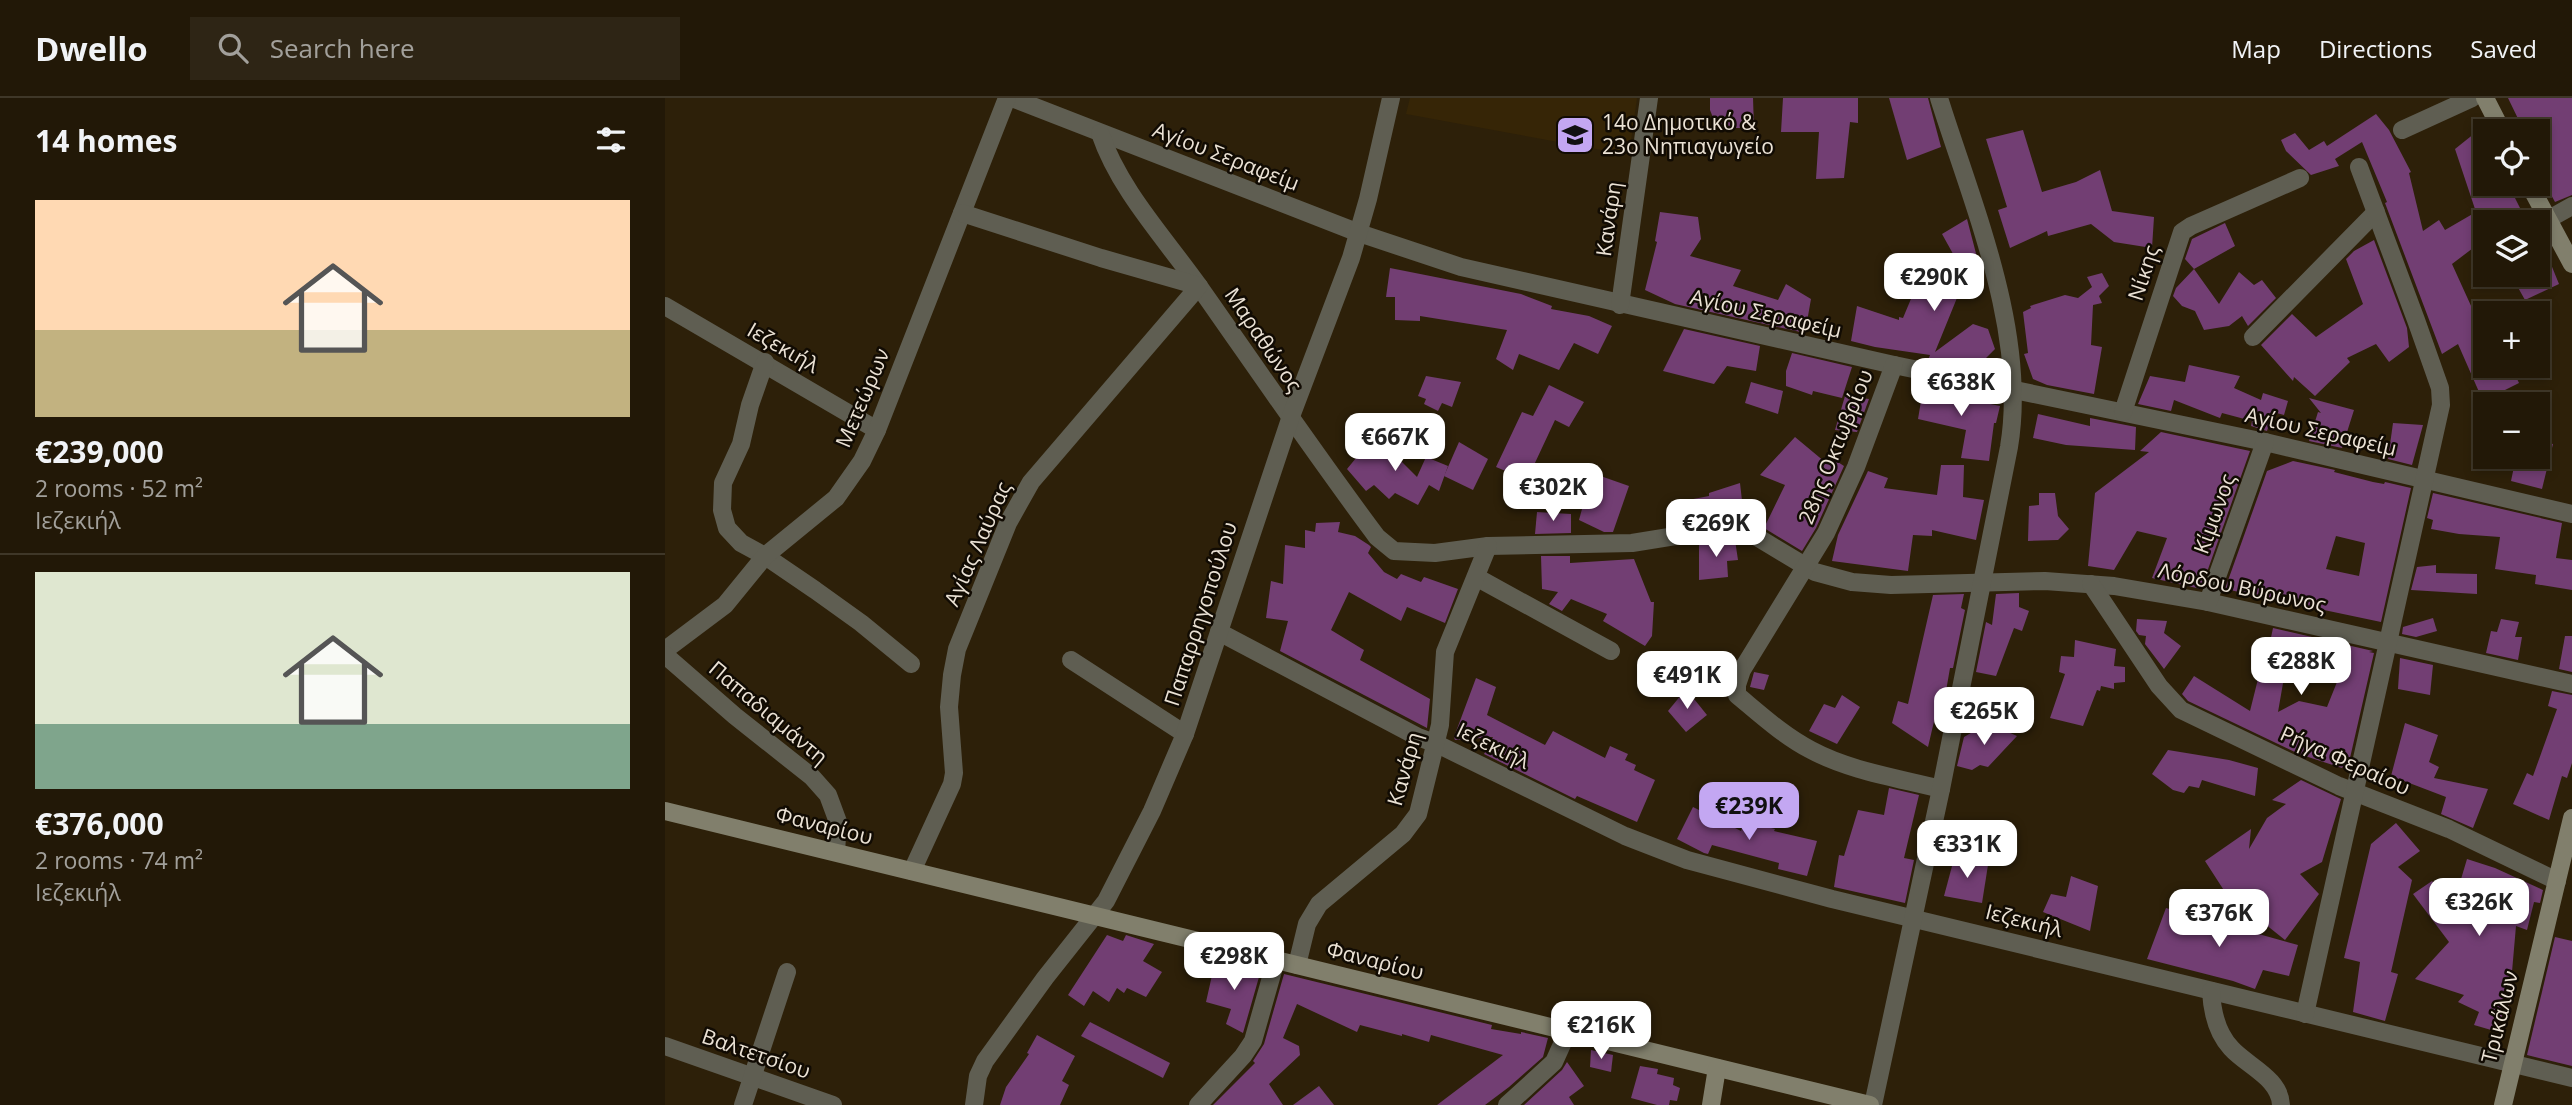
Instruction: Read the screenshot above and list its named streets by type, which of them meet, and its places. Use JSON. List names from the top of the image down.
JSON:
{
  "streets": {
    "main road": ["Φαναρίου", "Τρικάλων"],
    "street": [
      "Αγίου Σεραφείμ",
      "Κανάρη",
      "Νίκης",
      "Μαραθώνος",
      "Ιεζεκιήλ",
      "Μετεώρων",
      "28ης Οκτωβρίου",
      "Κίμωνος",
      "Αγίας Λαύρας",
      "Λόρδου Βύρωνος",
      "Παπαρρηγοπούλου",
      "Παπαδιαμάντη",
      "Ρήγα Φεραίου",
      "Βαλτετσίου"
    ]
  },
  "crossings": [
    ["Αγίου Σεραφείμ", "Κανάρη"],
    ["Αγίου Σεραφείμ", "Νίκης"],
    ["Αγίου Σεραφείμ", "Μαραθώνος"],
    ["Αγίου Σεραφείμ", "Μετεώρων"],
    ["Αγίου Σεραφείμ", "28ης Οκτωβρίου"],
    ["Αγίου Σεραφείμ", "Κίμωνος"],
    ["Αγίου Σεραφείμ", "Παπαρρηγοπούλου"],
    ["Κανάρη", "Μαραθώνος"],
    ["Κανάρη", "Ιεζεκιήλ"],
    ["Κανάρη", "Φαναρίου"],
    ["Μαραθώνος", "28ης Οκτωβρίου"],
    ["Μαραθώνος", "Αγίας Λαύρας"],
    ["Μαραθώνος", "Λόρδου Βύρωνος"],
    ["Μαραθώνος", "Παπαρρηγοπούλου"],
    ["Ιεζεκιήλ", "Μετεώρων"],
    ["Ιεζεκιήλ", "Παπαρρηγοπούλου"],
    ["Ιεζεκιήλ", "Τρικάλων"],
    ["Κίμωνος", "Λόρδου Βύρωνος"],
    ["Αγίας Λαύρας", "Φαναρίου"],
    ["Λόρδου Βύρωνος", "Ρήγα Φεραίου"],
    ["Παπαρρηγοπούλου", "Φαναρίου"],
    ["Παπαδιαμάντη", "Φαναρίου"],
    ["Ρήγα Φεραίου", "Τρικάλων"]
  ],
  "places": {
    "school or university": ["14ο Δημοτικό & 23ο Νηπιαγωγείο"]
  },
  "page": {
    "header": "Dwello",
    "search": "Search here",
    "nav": ["Map", "Directions", "Saved"],
    "heading": "14 homes",
    "map_buttons": ["+", "−"],
    "list": [
      {
        "name": "€239,000",
        "note": "2 rooms · 52 m² · Ιεζεκιήλ"
      },
      {
        "name": "€376,000",
        "note": "2 rooms · 74 m² · Ιεζεκιήλ"
      }
    ],
    "price": [
      "€290K",
      "€638K",
      "€667K",
      "€302K",
      "€269K",
      "€288K",
      "€491K",
      "€265K",
      "€239K",
      "€331K",
      "€326K",
      "€376K",
      "€298K",
      "€216K"
    ]
  }
}
